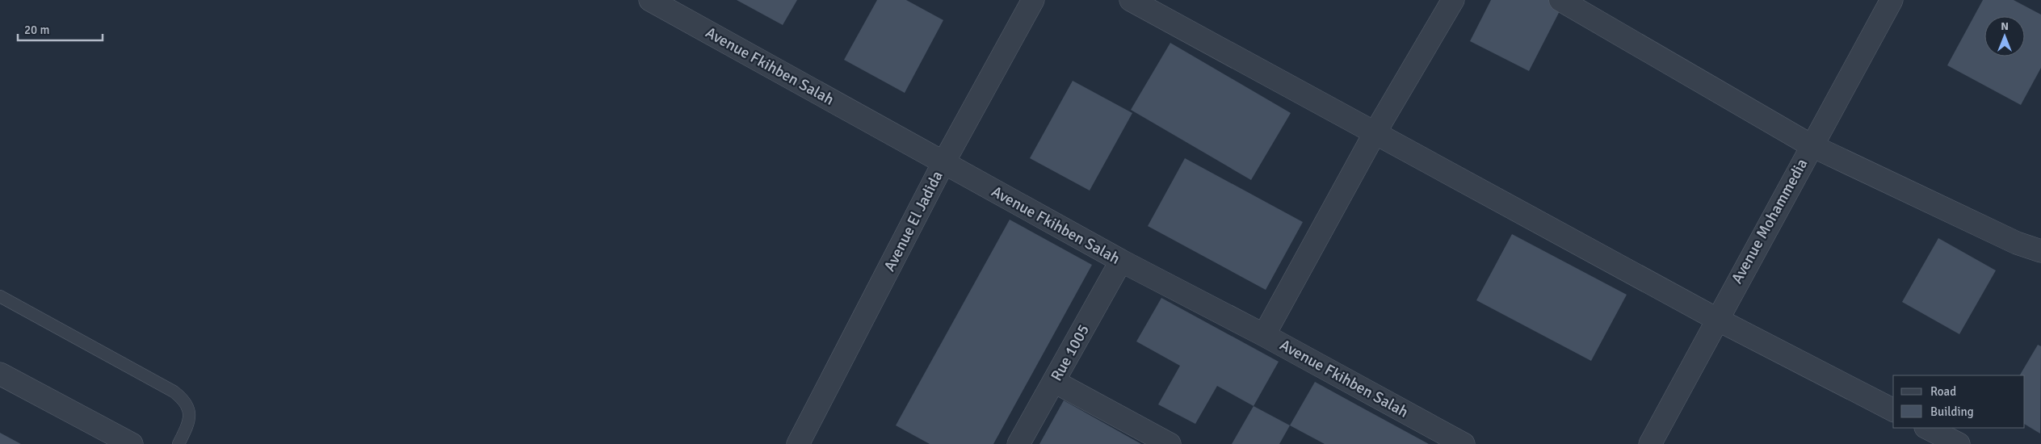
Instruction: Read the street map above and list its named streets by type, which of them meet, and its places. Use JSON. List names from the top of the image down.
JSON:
{
  "streets": {
    "street": [
      "Avenue Fkihben Salah",
      "Avenue El Jadida",
      "Avenue Mohammedia",
      "Rue 1005"
    ]
  },
  "crossings": [
    ["Avenue Fkihben Salah", "Avenue El Jadida"],
    ["Avenue Fkihben Salah", "Rue 1005"]
  ],
  "legend": ["Road", "Building"],
  "scale_bar": "20 m",
  "north": "top"
}
